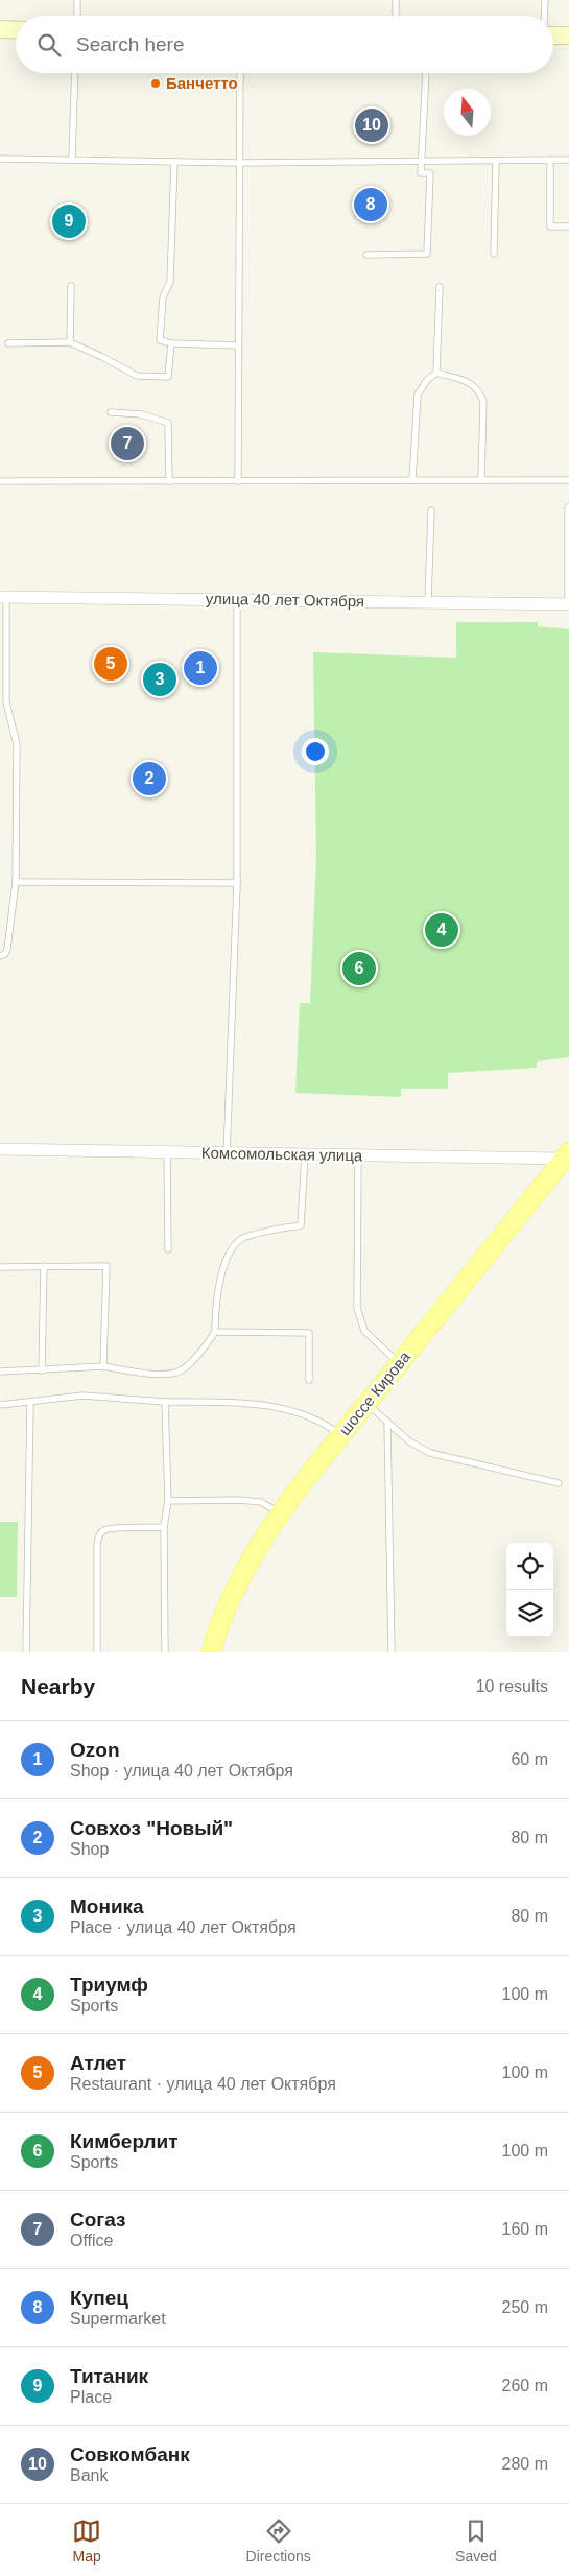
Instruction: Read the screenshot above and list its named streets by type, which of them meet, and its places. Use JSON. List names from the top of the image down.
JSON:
{
  "streets": {
    "main road": ["шоссе Кирова"],
    "street": ["улица 40 лет Октября", "Комсомольская улица"]
  },
  "crossings": [
    ["Комсомольская улица", "шоссе Кирова"]
  ],
  "places": ["Банчетто"],
  "north": "top",
  "page": {
    "search": "Search here",
    "pins": [
      "10",
      "8",
      "9",
      "7",
      "5",
      "1",
      "3",
      "2",
      "4",
      "6"
    ],
    "heading": ["Nearby", "10 results"],
    "list": [
      {
        "mark": "1",
        "name": "Ozon",
        "note": "Shop · улица 40 лет Октября",
        "value": "60 m"
      },
      {
        "mark": "2",
        "name": "Совхоз \"Новый\"",
        "note": "Shop",
        "value": "80 m"
      },
      {
        "mark": "3",
        "name": "Моника",
        "note": "Place · улица 40 лет Октября",
        "value": "80 m"
      },
      {
        "mark": "4",
        "name": "Триумф",
        "note": "Sports",
        "value": "100 m"
      },
      {
        "mark": "5",
        "name": "Атлет",
        "note": "Restaurant · улица 40 лет Октября",
        "value": "100 m"
      },
      {
        "mark": "6",
        "name": "Кимберлит",
        "note": "Sports",
        "value": "100 m"
      },
      {
        "mark": "7",
        "name": "Согаз",
        "note": "Office",
        "value": "160 m"
      },
      {
        "mark": "8",
        "name": "Купец",
        "note": "Supermarket",
        "value": "250 m"
      },
      {
        "mark": "9",
        "name": "Титаник",
        "note": "Place",
        "value": "260 m"
      },
      {
        "mark": "10",
        "name": "Совкомбанк",
        "note": "Bank",
        "value": "280 m"
      }
    ],
    "nav": ["Map", "Directions", "Saved"]
  }
}
